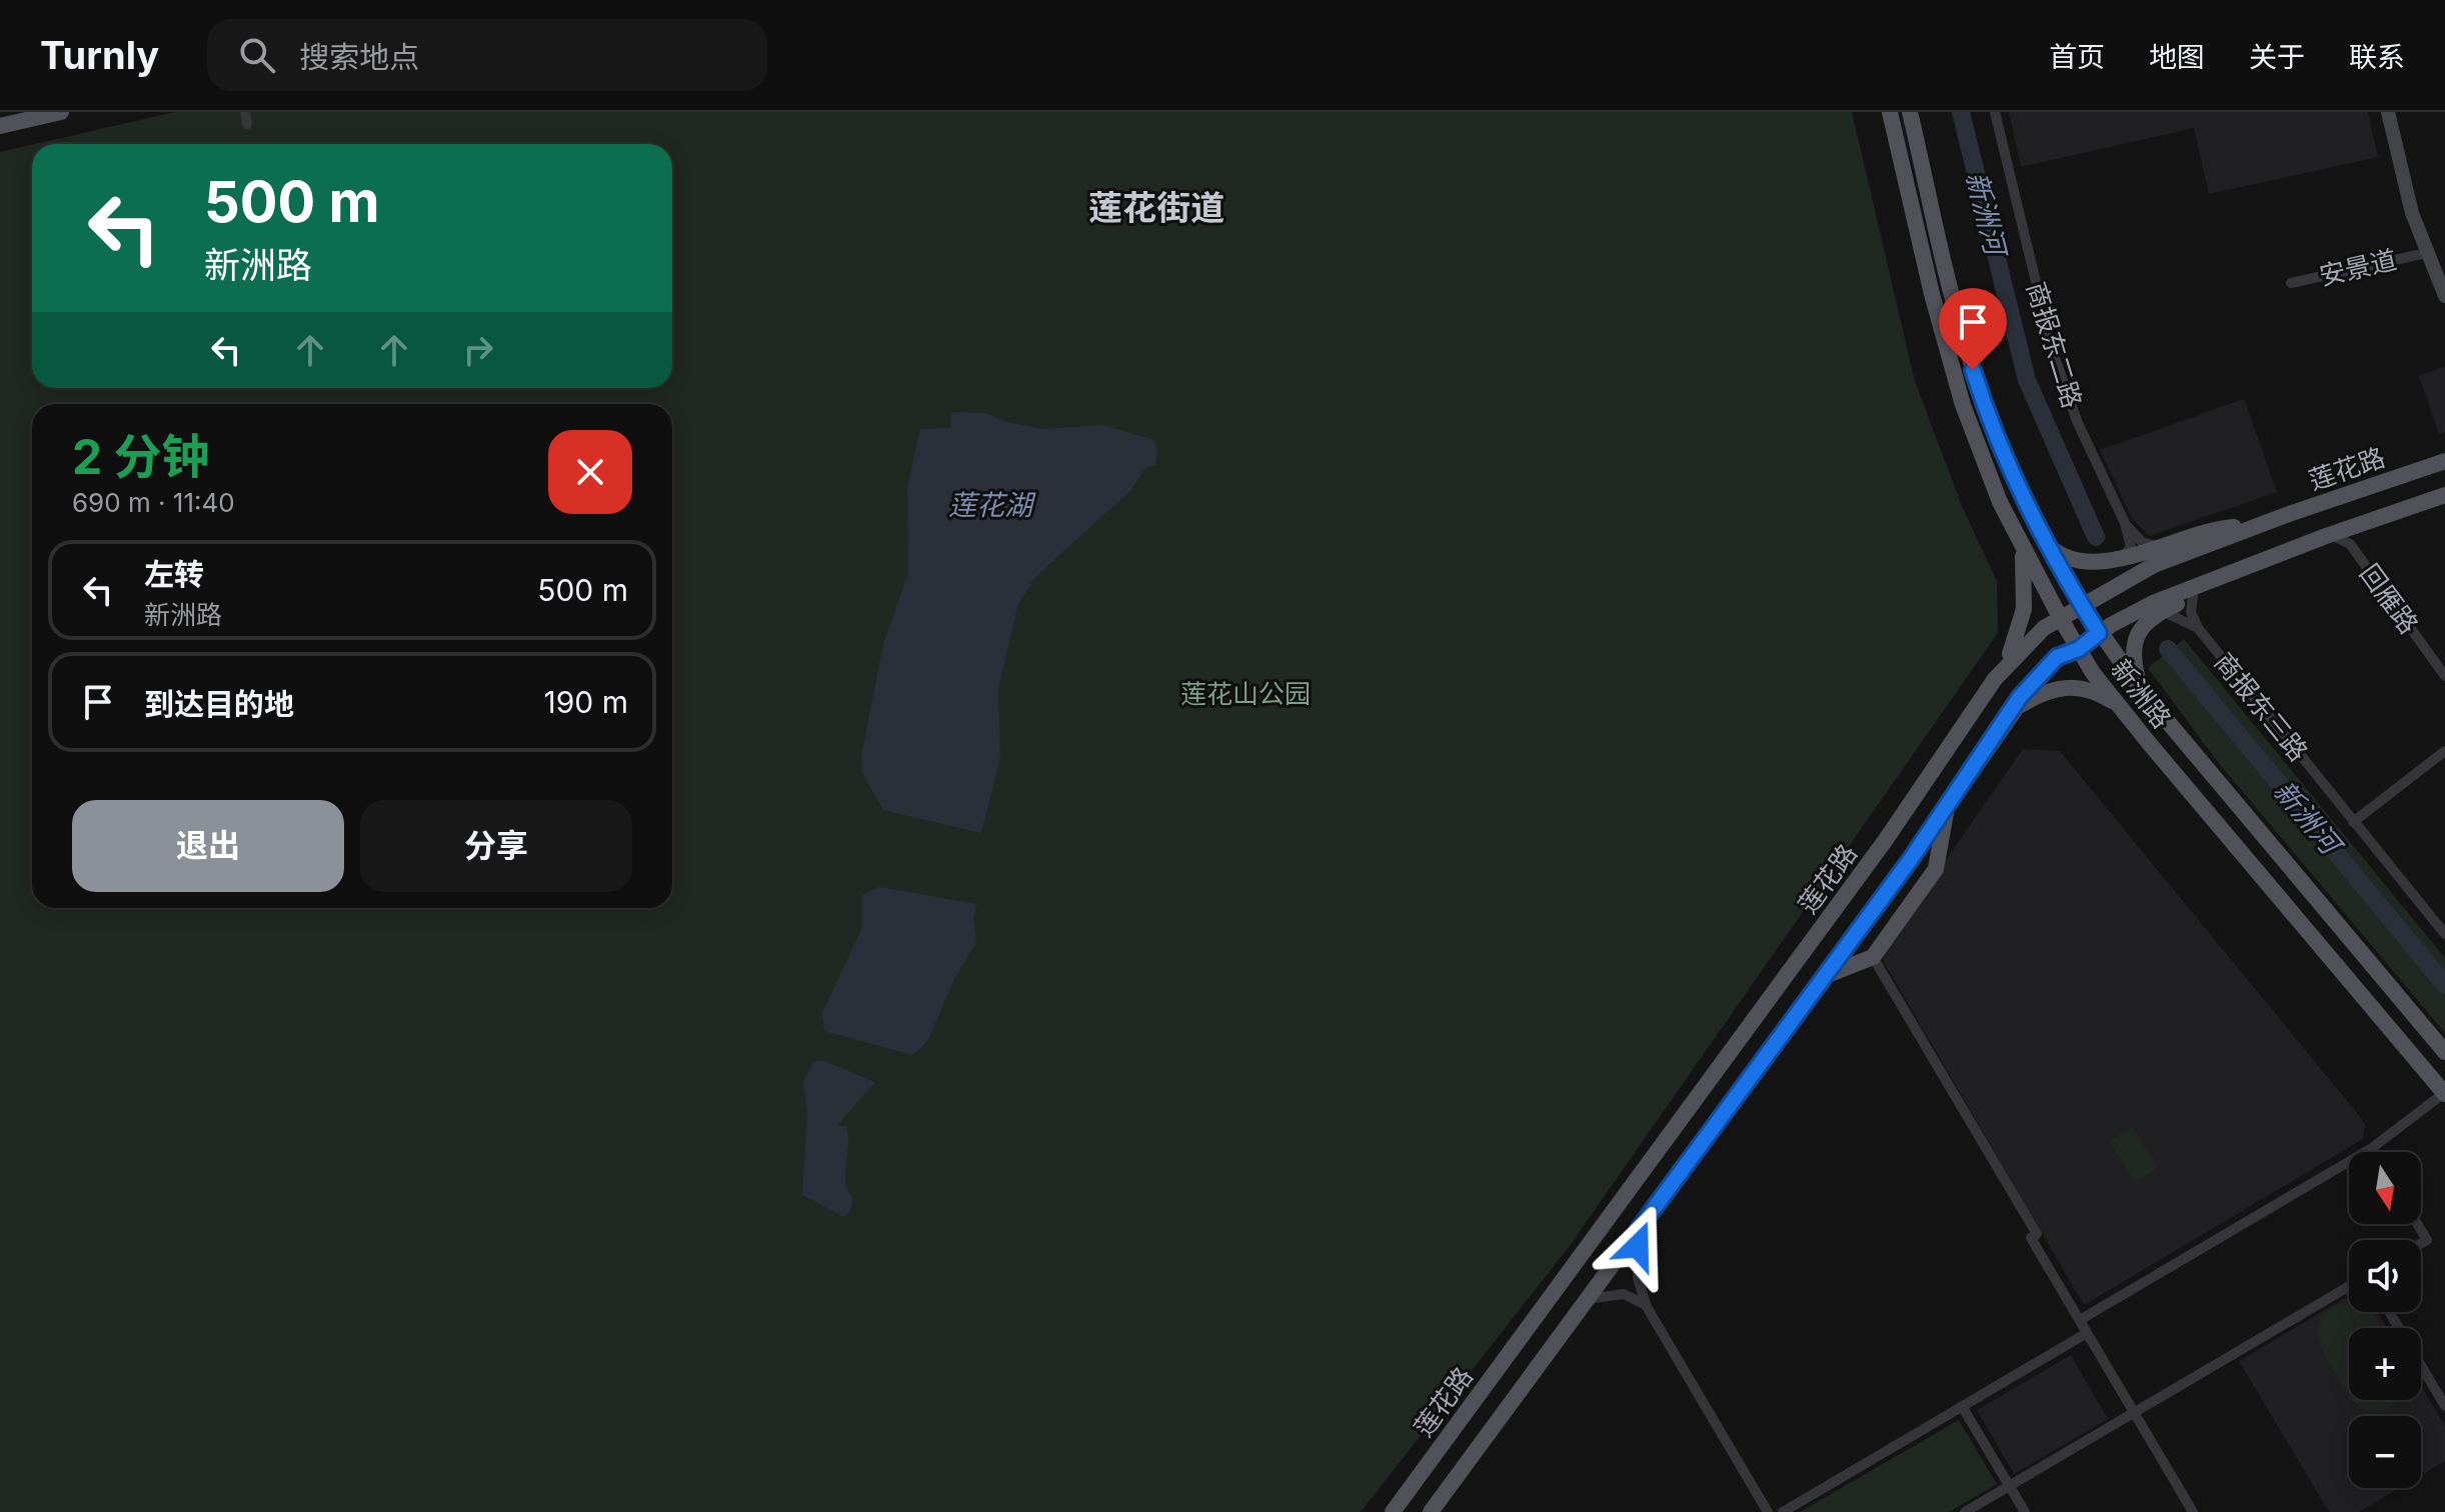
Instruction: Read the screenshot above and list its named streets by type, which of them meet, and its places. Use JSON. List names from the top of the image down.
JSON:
{
  "streets": {
    "main road": ["莲花路", "新洲路"],
    "street": [
      "安景道",
      "商报东二路",
      "回雁路",
      "商报东三路"
    ]
  },
  "crossings": [
    ["莲花路", "回雁路"],
    ["莲花路", "新洲路"]
  ],
  "districts": ["莲花街道"],
  "water": ["新洲河", "莲花湖"],
  "parks": ["莲花山公园"],
  "north": "bottom",
  "page": {
    "header": "Turnly",
    "search": "搜索地点",
    "nav": [
      "首页",
      "地图",
      "关于",
      "联系"
    ],
    "turn": ["500 m", "新洲路"],
    "heading": ["2 分钟", "690 m · 11:40"],
    "list": [
      {
        "name": "左转",
        "note": "新洲路",
        "value": "500 m"
      },
      {
        "name": "到达目的地",
        "value": "190 m"
      }
    ],
    "buttons": ["退出", "分享"],
    "map_buttons": ["+", "−"]
  }
}
